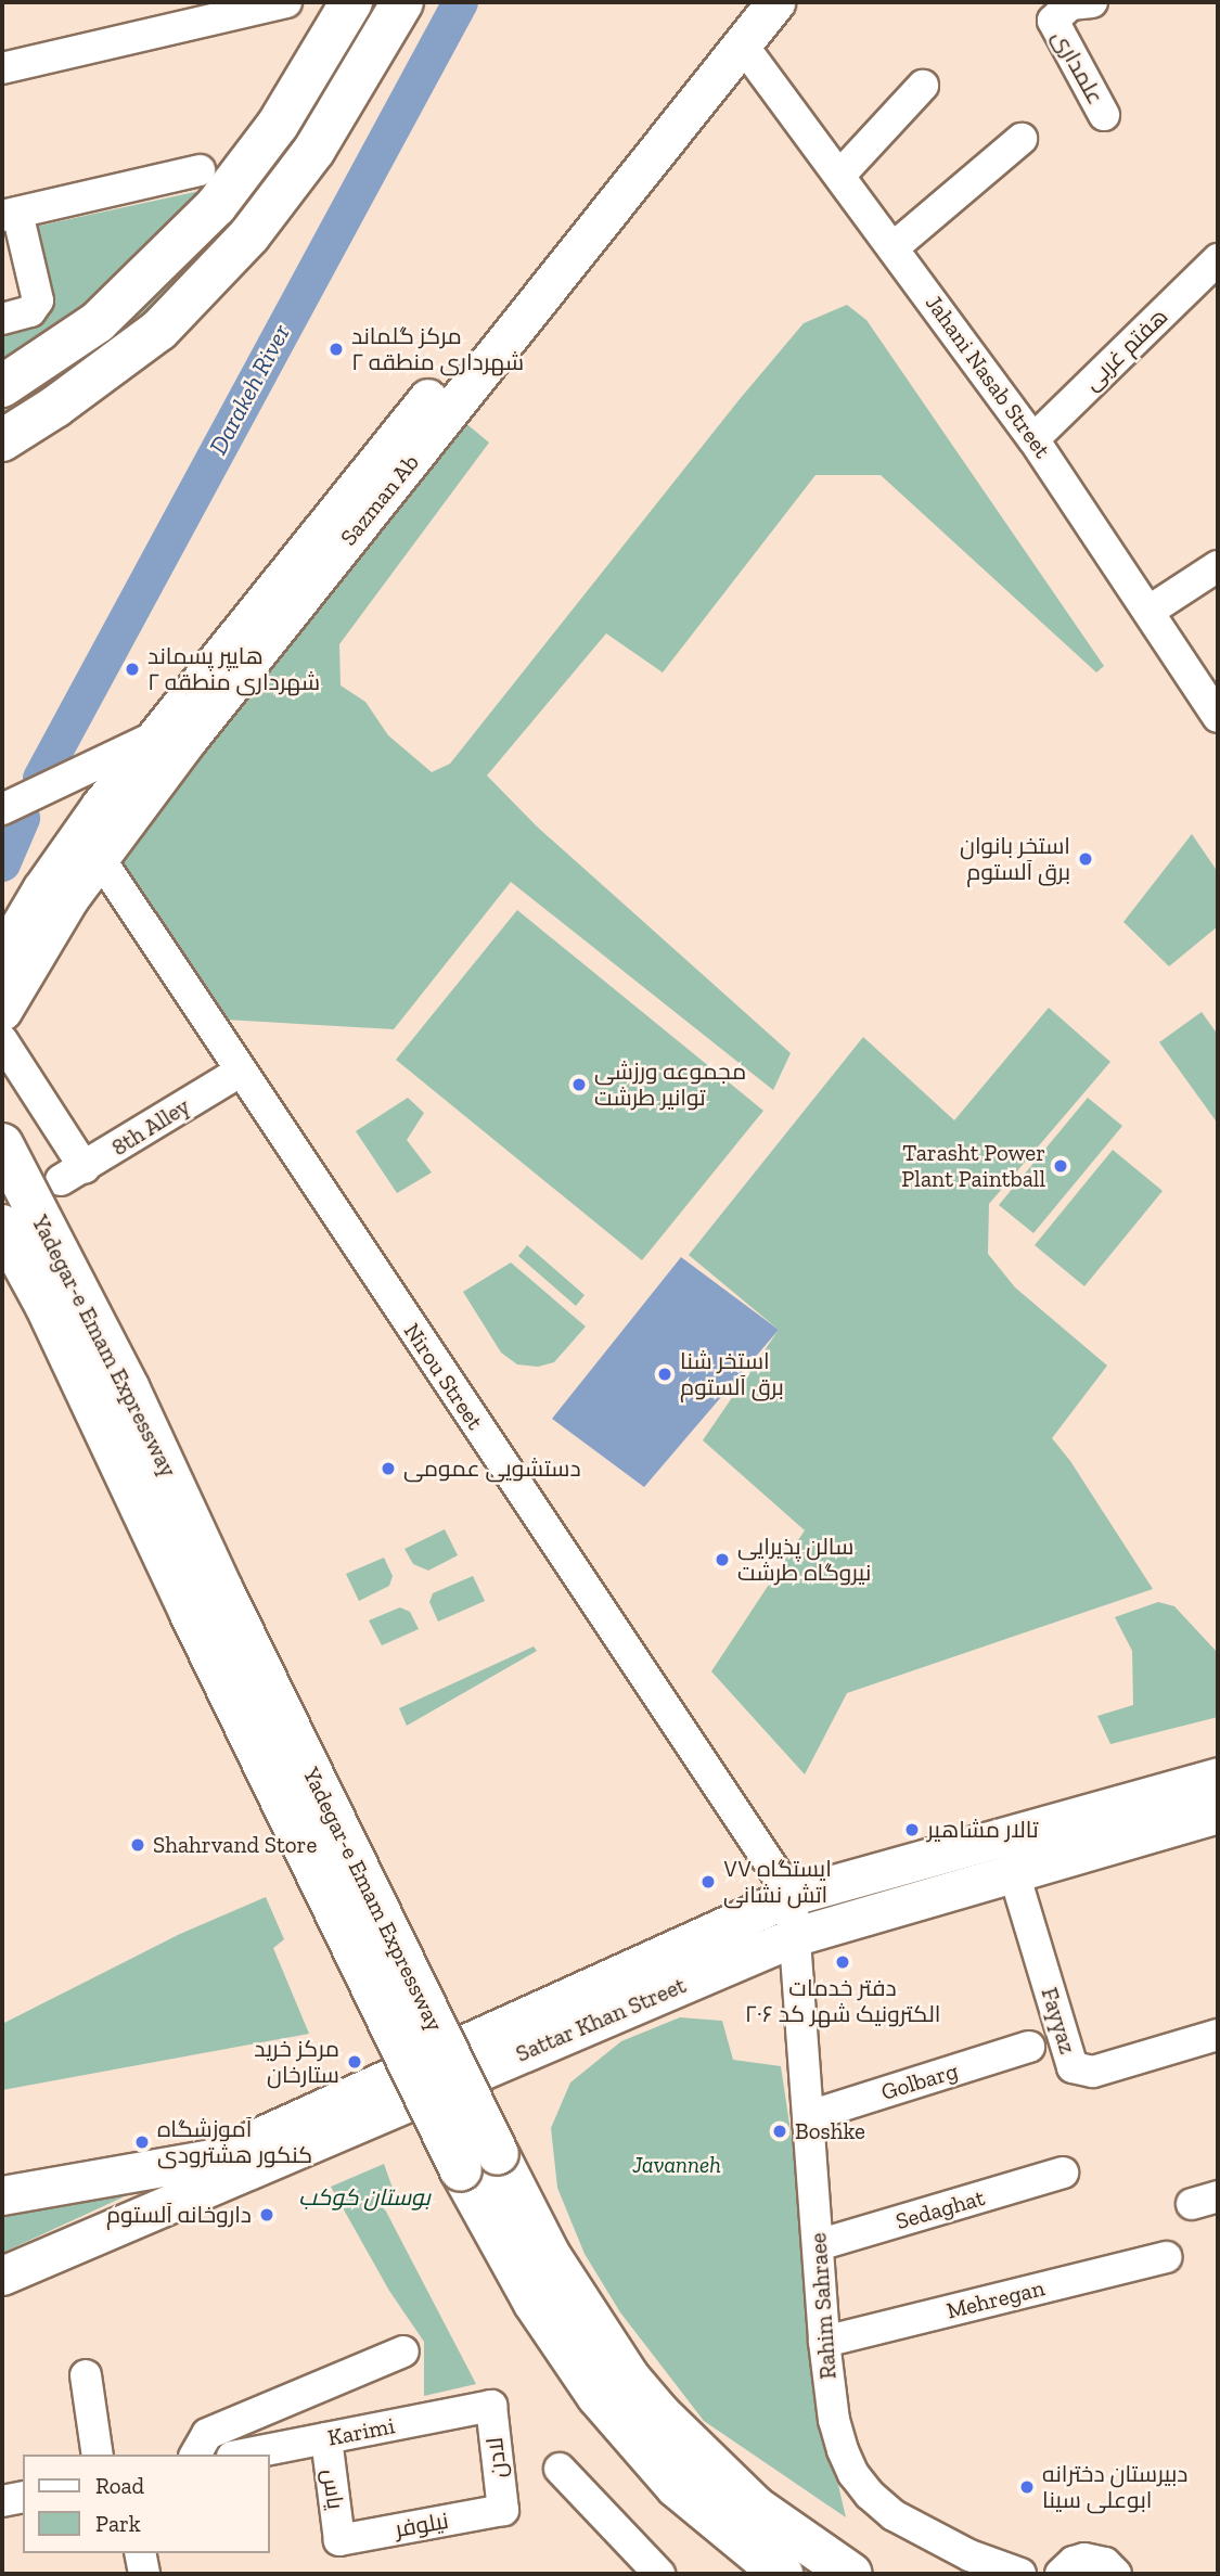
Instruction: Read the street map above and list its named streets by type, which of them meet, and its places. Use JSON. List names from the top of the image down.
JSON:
{
  "streets": {
    "highway": ["Yadegar-e Emam Expressway"],
    "main road": ["Sazman Ab", "Sattar Khan Street"],
    "street": [
      "علمداری",
      "هفتم غربی",
      "Jahani Nasab Street",
      "8th Alley",
      "Nirou Street",
      "Fayyaz",
      "Golbarg",
      "Sedaghat",
      "Mehregan",
      "Rahim Sahraee",
      "Karimi",
      "لادن",
      "یاس",
      "نیلوفر"
    ]
  },
  "crossings": [
    ["هفتم غربی", "Jahani Nasab Street"],
    ["Jahani Nasab Street", "Sazman Ab"],
    ["Sazman Ab", "Nirou Street"],
    ["8th Alley", "Nirou Street"],
    ["Nirou Street", "Sattar Khan Street"],
    ["Nirou Street", "Rahim Sahraee"],
    ["Sattar Khan Street", "Fayyaz"],
    ["Sattar Khan Street", "Rahim Sahraee"],
    ["Golbarg", "Rahim Sahraee"],
    ["Sedaghat", "Rahim Sahraee"],
    ["Mehregan", "Rahim Sahraee"],
    ["Karimi", "لادن"],
    ["Karimi", "یاس"],
    ["لادن", "نیلوفر"],
    ["یاس", "نیلوفر"]
  ],
  "water": ["Darakeh River"],
  "parks": ["Javanneh", "بوستان کوکب"],
  "places": [
    "مرکز گلماند شهرداری منطقه ۲",
    "هایپر پسماند شهرداری منطقه ۲",
    "استخر بانوان برق آلستوم",
    "مجموعه ورزشی توانیر طرشت",
    "Tarasht Power Plant Paintball",
    "استخر شنا برق آلستوم",
    "دستشویی عمومی",
    "سالن پذیرایی نیروگاه طرشت",
    "تالار مشاهیر",
    "Shahrvand Store",
    "ایستگاه ۷۷ اتش نشانی",
    "دفتر خدمات الکترونیک شهر کد ۲۰۶",
    "مرکز خرید ستارخان",
    "Boshke",
    "آموزشگاه کنکور هشترودی",
    "داروخانه آلستوم",
    "دبیرستان دخترانه ابوعلی سینا"
  ],
  "legend": ["Road", "Park"]
}
